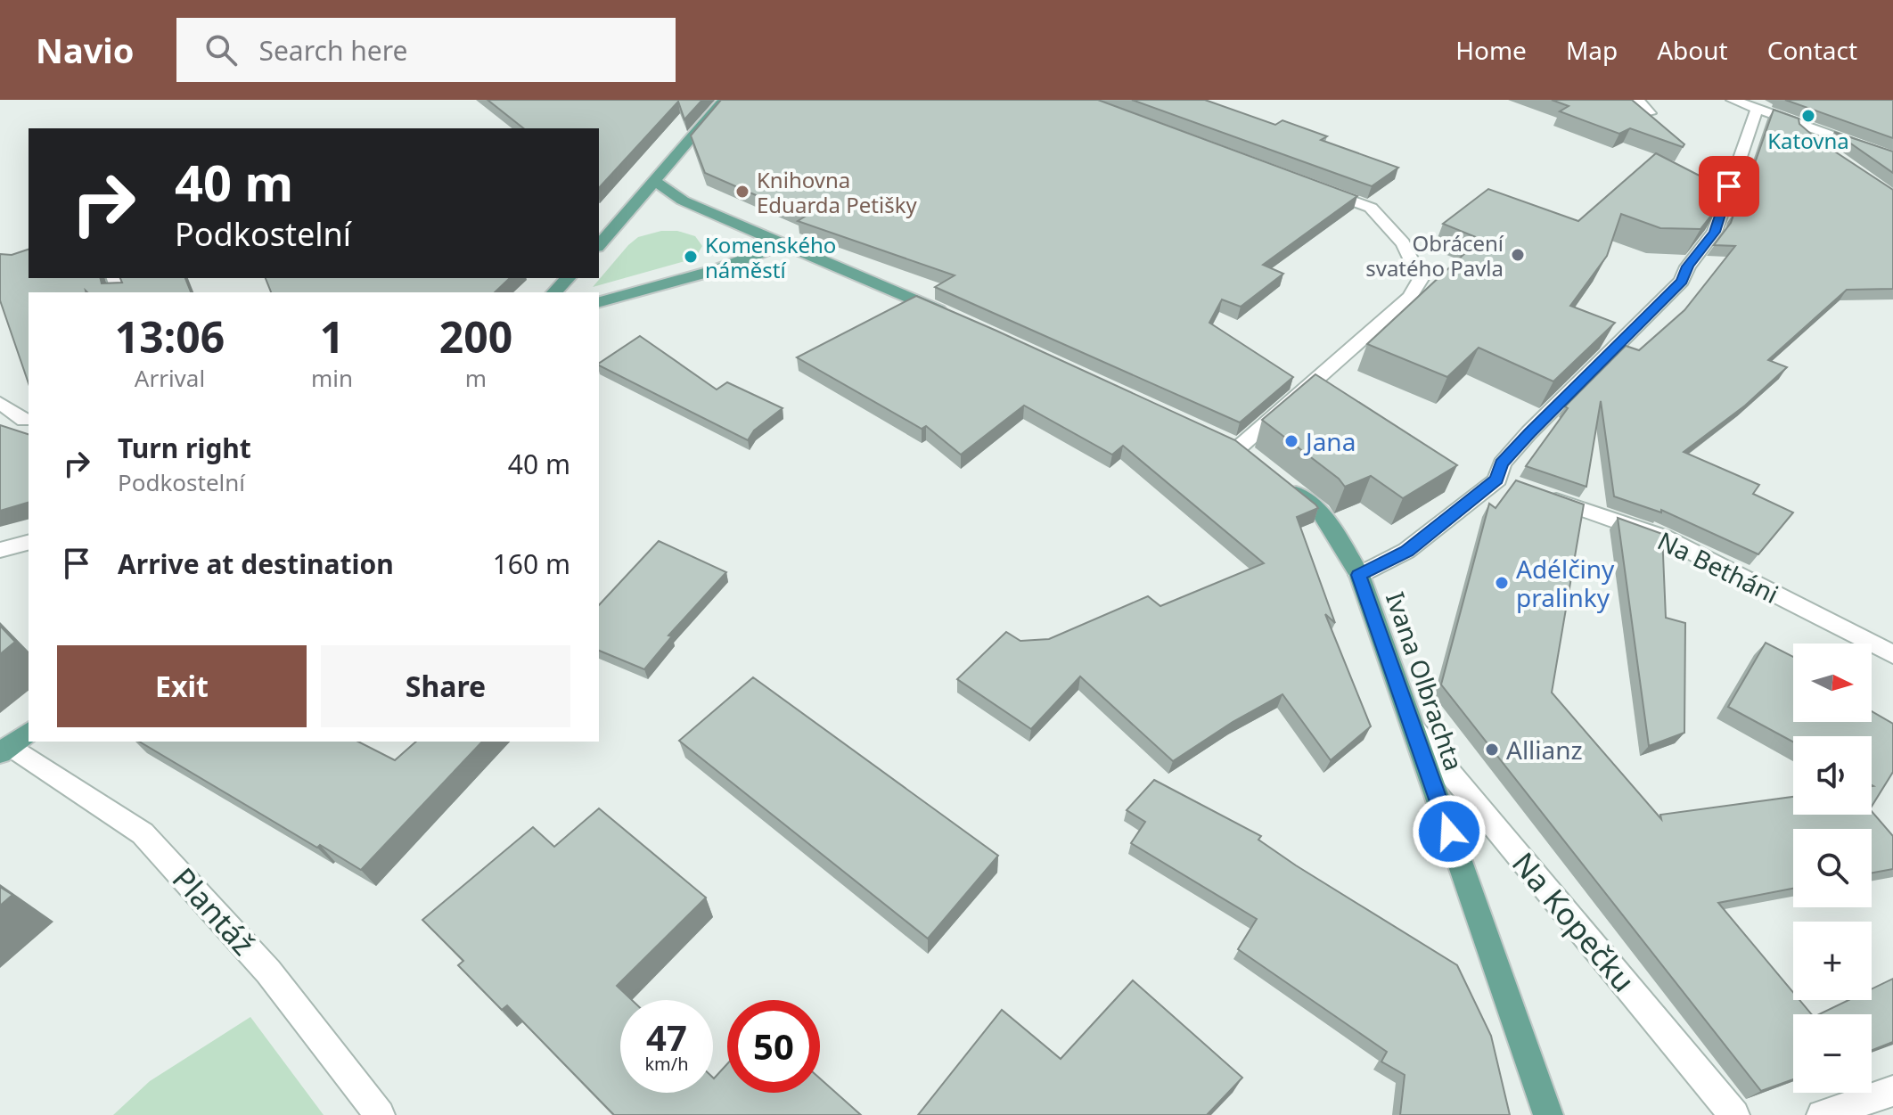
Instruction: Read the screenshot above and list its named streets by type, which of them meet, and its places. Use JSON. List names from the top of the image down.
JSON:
{
  "streets": {
    "main road": ["Ivana Olbrachta"],
    "street": ["Na Betháni", "Plantáž", "Na Kopečku"]
  },
  "crossings": [
    ["Ivana Olbrachta", "Na Kopečku"]
  ],
  "places": [
    "Katovna",
    "Knihovna Eduarda Petišky",
    "Obrácení svatého Pavla",
    "Komenského náměstí",
    "Jana",
    "Adélčiny pralinky",
    "Allianz"
  ],
  "north": "right",
  "page": {
    "header": "Navio",
    "search": "Search here",
    "nav": [
      "Home",
      "Map",
      "About",
      "Contact"
    ],
    "turn": ["40 m", "Podkostelní"],
    "eta": [
      "13:06",
      "Arrival",
      "1",
      "min",
      "200",
      "m"
    ],
    "list": [
      {
        "name": "Turn right",
        "note": "Podkostelní",
        "value": "40 m"
      },
      {
        "name": "Arrive at destination",
        "value": "160 m"
      }
    ],
    "buttons": ["Exit", "Share"],
    "map_buttons": ["+", "−"],
    "speed": "47 km/h",
    "limit": "50"
  }
}
